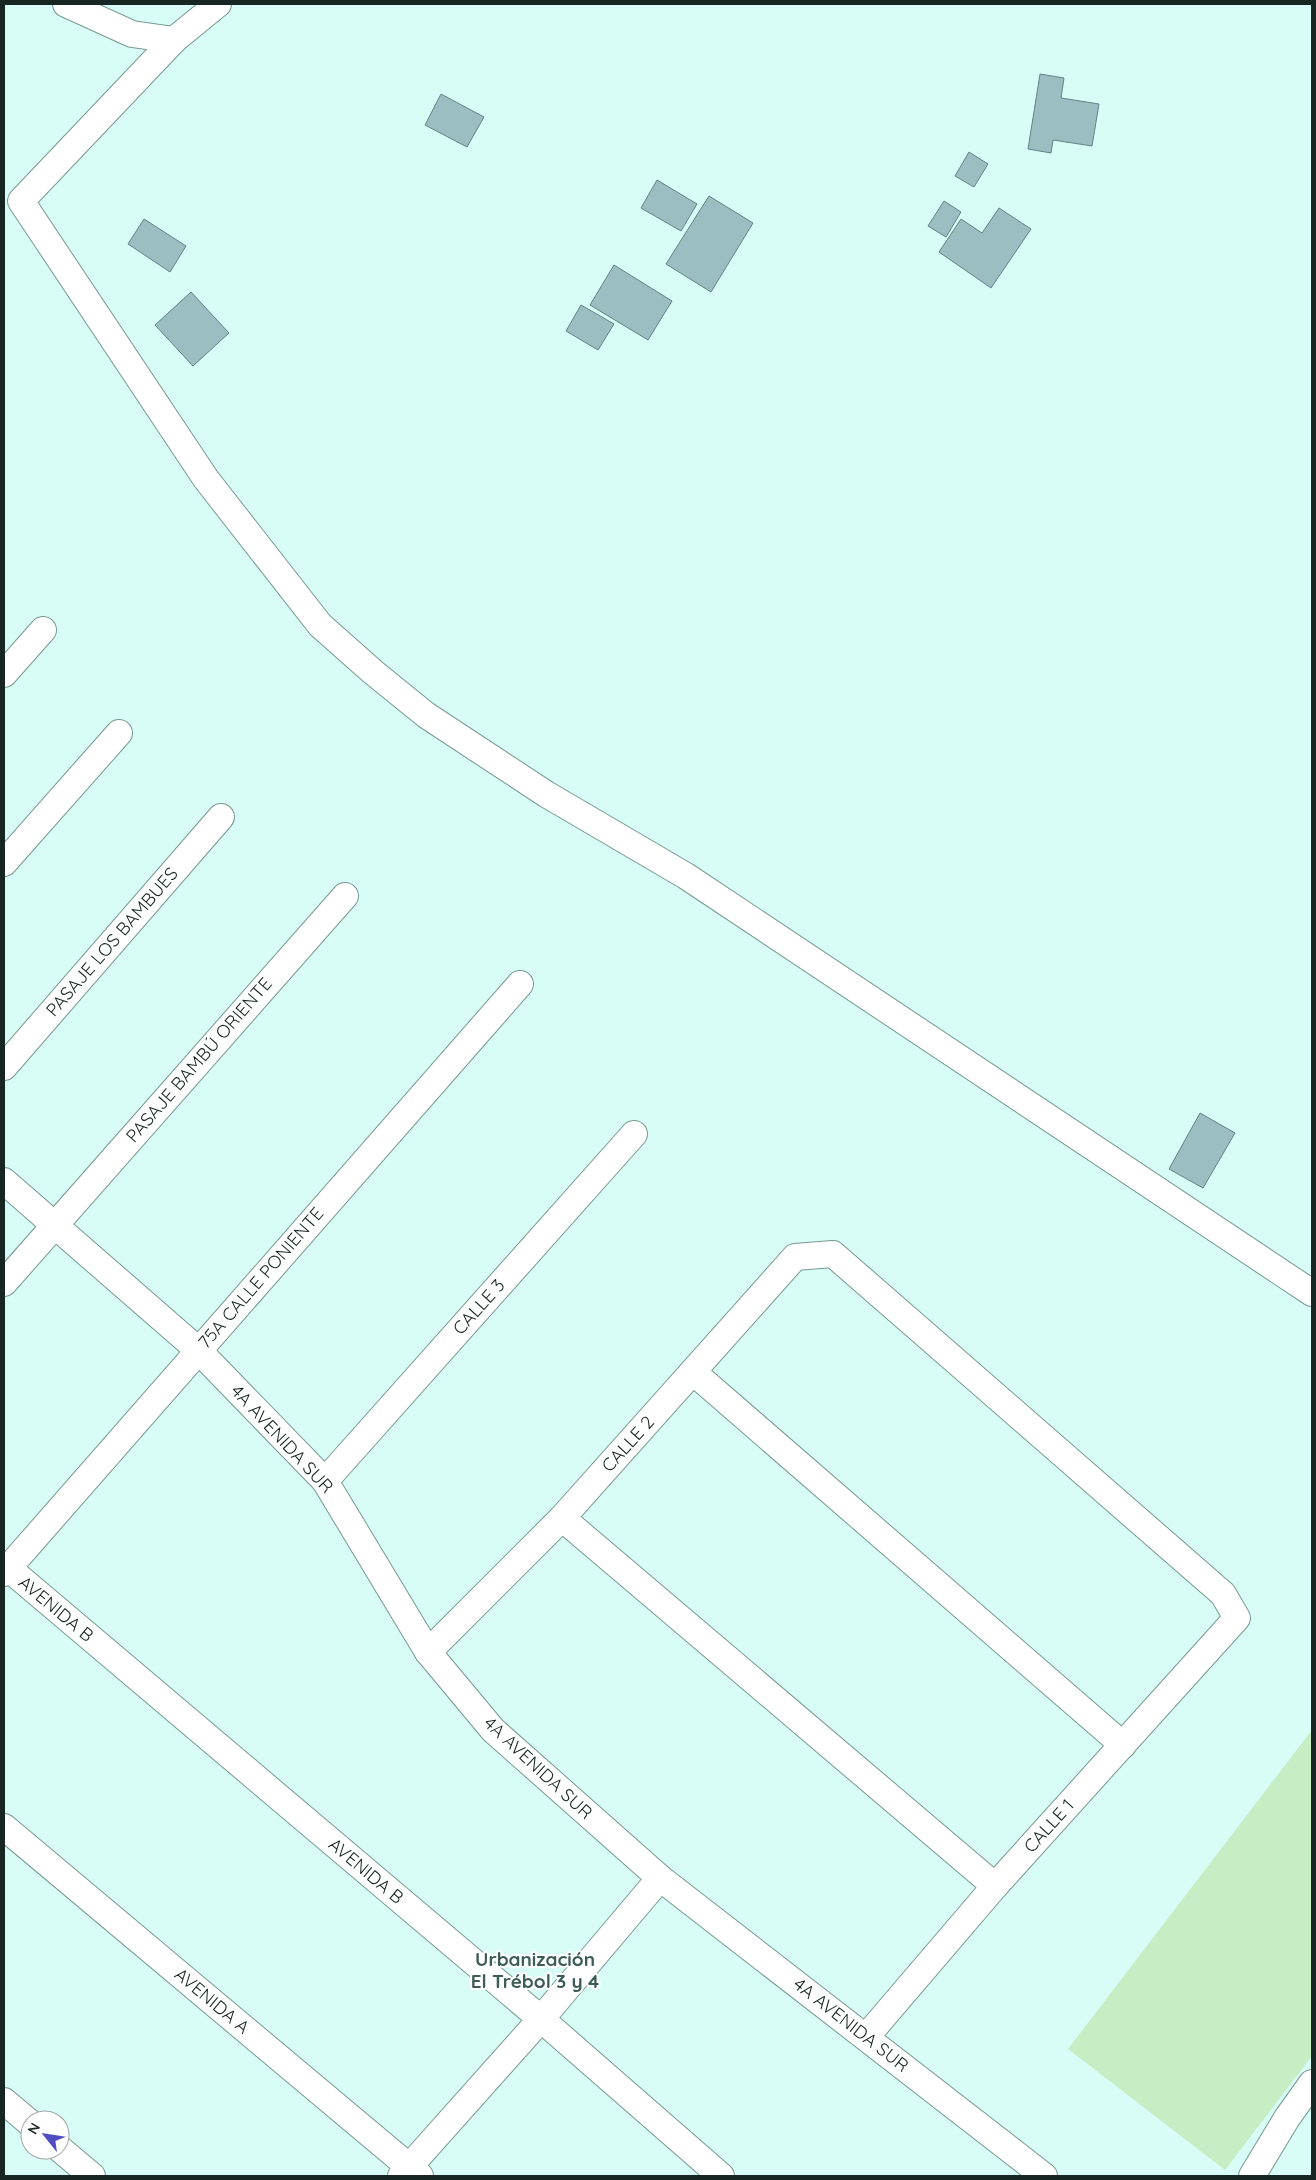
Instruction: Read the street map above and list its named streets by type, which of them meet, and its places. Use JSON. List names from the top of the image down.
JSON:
{
  "streets": {
    "street": [
      "PASAJE LOS BAMBUES",
      "PASAJE BAMBÚ ORIENTE",
      "75A CALLE PONIENTE",
      "CALLE 3",
      "4A AVENIDA SUR",
      "CALLE 2",
      "AVENIDA B",
      "CALLE 1",
      "AVENIDA A"
    ]
  },
  "crossings": [
    ["PASAJE BAMBÚ ORIENTE", "4A AVENIDA SUR"],
    ["75A CALLE PONIENTE", "4A AVENIDA SUR"],
    ["75A CALLE PONIENTE", "AVENIDA B"],
    ["CALLE 3", "4A AVENIDA SUR"],
    ["4A AVENIDA SUR", "CALLE 2"],
    ["4A AVENIDA SUR", "CALLE 1"],
    ["CALLE 2", "CALLE 1"]
  ],
  "districts": ["Urbanización El Trébol 3 y 4"],
  "north": "top left"
}
